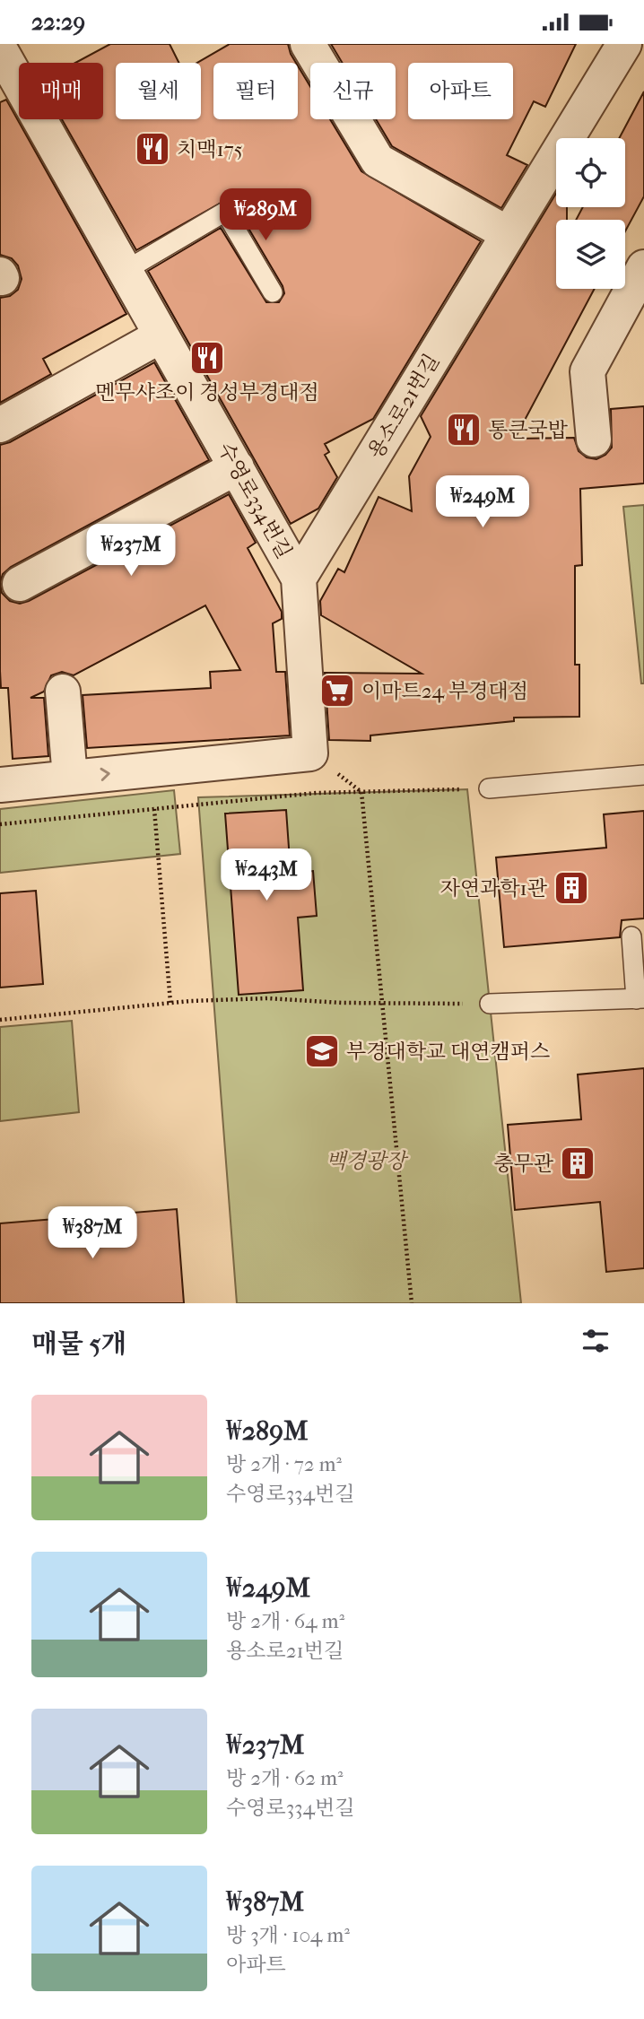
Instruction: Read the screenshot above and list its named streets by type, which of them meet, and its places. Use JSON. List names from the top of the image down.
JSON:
{
  "streets": {
    "street": ["용소로21번길", "수영로334번길"]
  },
  "crossings": [
    ["용소로21번길", "수영로334번길"]
  ],
  "parks": ["백경광장"],
  "places": {
    "restaurant": ["치맥175", "멘무샤조이 경성부경대점", "통큰국밥"],
    "supermarket": ["이마트24 부경대점"],
    "building": ["자연과학1관", "충무관"],
    "school or university": ["부경대학교 대연캠퍼스"]
  },
  "page": {
    "status": "22:29",
    "chip": [
      "매매",
      "월세",
      "필터",
      "신규",
      "아파트"
    ],
    "price": [
      "₩289M",
      "₩249M",
      "₩237M",
      "₩243M",
      "₩387M"
    ],
    "heading": "매물 5개",
    "list": [
      {
        "name": "₩289M",
        "note": "방 2개 · 72 m² · 수영로334번길"
      },
      {
        "name": "₩249M",
        "note": "방 2개 · 64 m² · 용소로21번길"
      },
      {
        "name": "₩237M",
        "note": "방 2개 · 62 m² · 수영로334번길"
      },
      {
        "name": "₩387M",
        "note": "방 3개 · 104 m² · 아파트"
      }
    ]
  }
}
